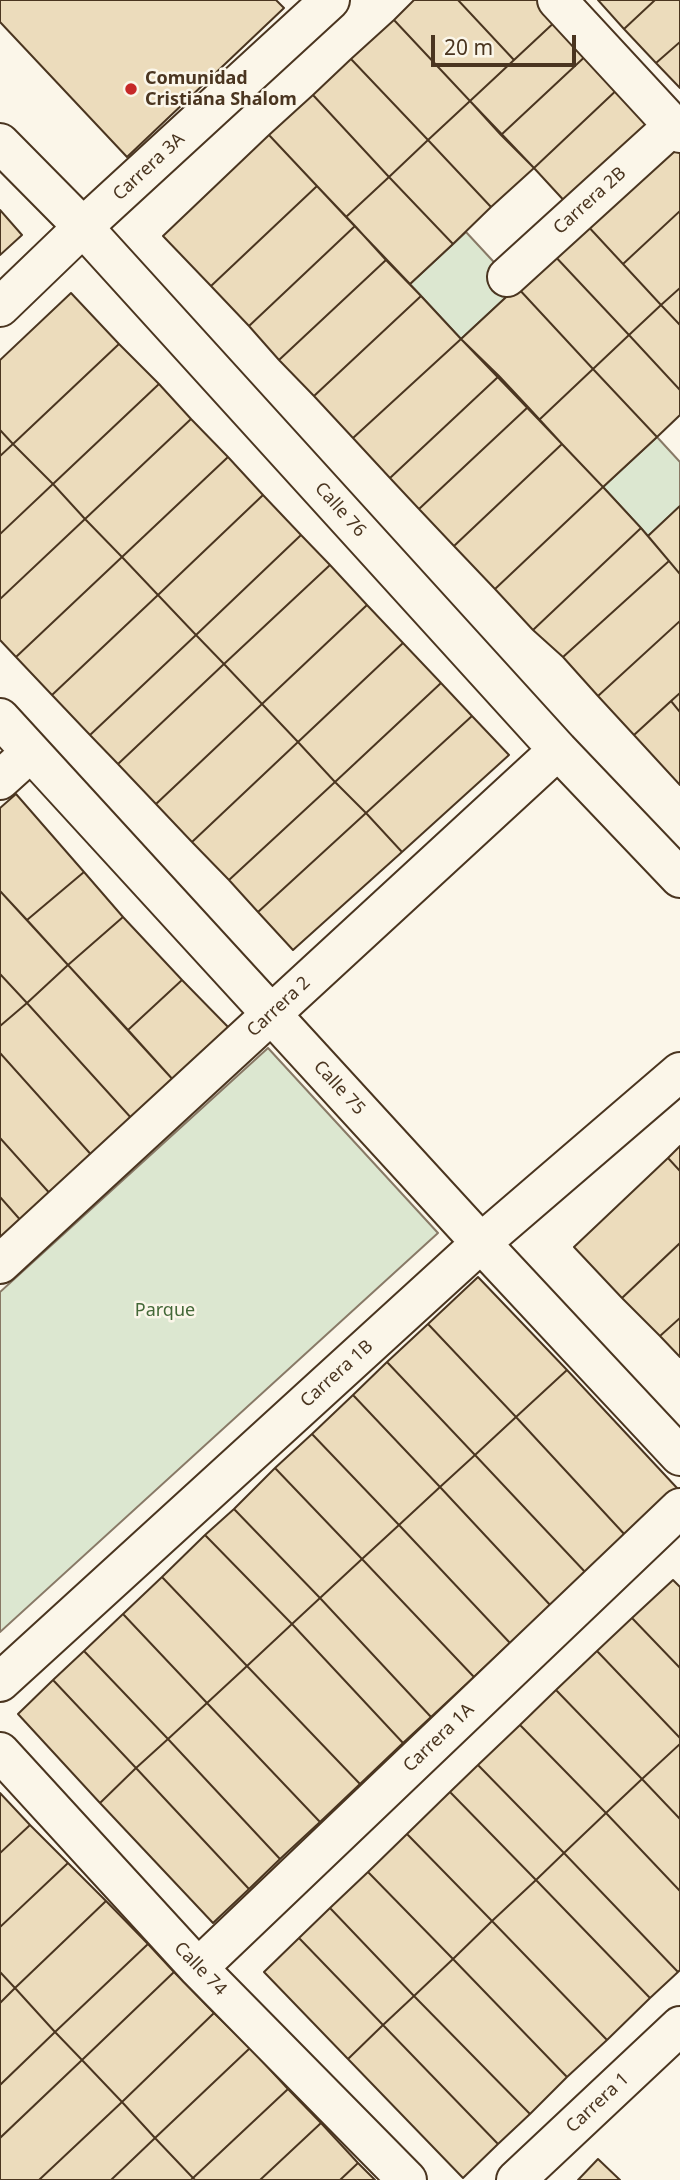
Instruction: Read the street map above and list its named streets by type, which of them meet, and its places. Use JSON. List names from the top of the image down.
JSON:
{
  "streets": {
    "street": [
      "Carrera 3A",
      "Carrera 2B",
      "Calle 76",
      "Carrera 2",
      "Calle 75",
      "Carrera 1B",
      "Carrera 1A",
      "Calle 74",
      "Carrera 1"
    ]
  },
  "crossings": [
    ["Carrera 3A", "Calle 76"],
    ["Calle 76", "Carrera 2"],
    ["Carrera 2", "Calle 75"],
    ["Calle 75", "Carrera 1B"],
    ["Carrera 1A", "Calle 74"]
  ],
  "parks": ["Parque"],
  "places": ["Comunidad Cristiana Shalom"],
  "scale_bar": "20 m"
}
